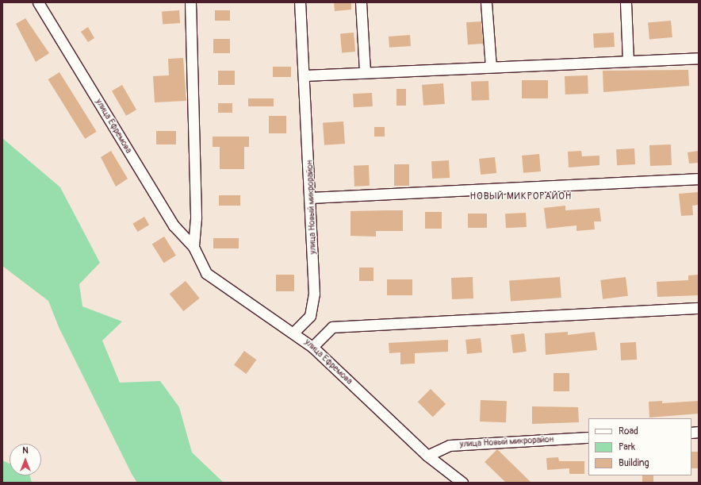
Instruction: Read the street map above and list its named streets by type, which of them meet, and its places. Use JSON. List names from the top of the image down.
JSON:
{
  "streets": {
    "street": ["улица Ефремова", "улица Новый микрорайон"]
  },
  "crossings": [
    ["улица Ефремова", "улица Новый микрорайон"]
  ],
  "districts": ["НОВЫЙ МИКРОРАЙОН"],
  "legend": ["Road", "Park", "Building"],
  "north": "top"
}
